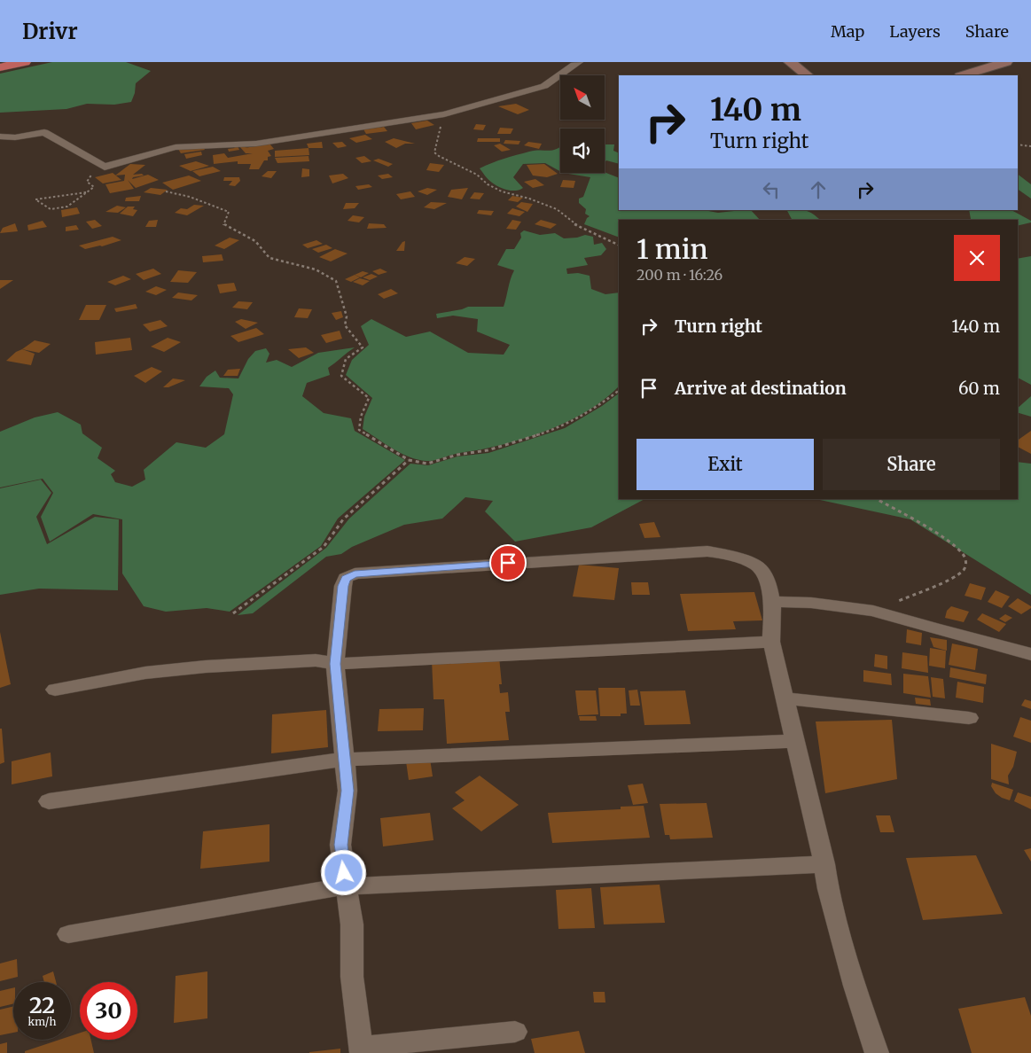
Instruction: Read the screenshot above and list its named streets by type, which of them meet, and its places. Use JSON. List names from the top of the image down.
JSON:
{
  "north": "top left",
  "page": {
    "header": "Drivr",
    "nav": ["Map", "Layers", "Share"],
    "turn": ["140 m", "Turn right"],
    "heading": ["1 min", "200 m · 16:26"],
    "list": [
      {
        "name": "Turn right",
        "value": "140 m"
      },
      {
        "name": "Arrive at destination",
        "value": "60 m"
      }
    ],
    "buttons": ["Exit", "Share"],
    "speed": "22 km/h",
    "limit": "30"
  }
}
